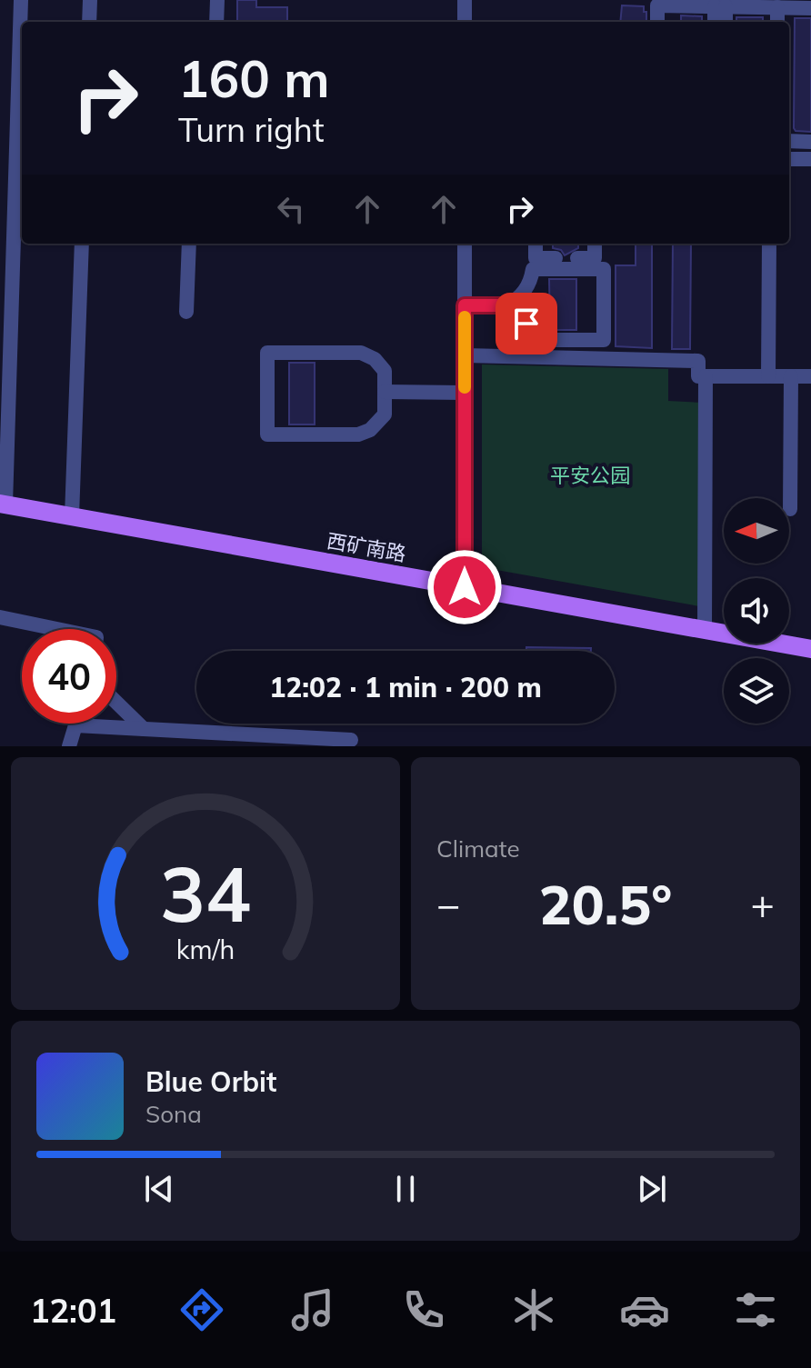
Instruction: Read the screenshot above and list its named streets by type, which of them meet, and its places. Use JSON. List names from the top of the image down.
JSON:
{
  "streets": {
    "main road": ["西矿南路"]
  },
  "parks": ["平安公园"],
  "north": "left",
  "page": {
    "turn": ["160 m", "Turn right"],
    "limit": "40",
    "trip": "12:02 · 1 min · 200 m",
    "tile": "Climate",
    "heat": ["−", "20.5°", "+"],
    "song": ["Blue Orbit", "Sona"],
    "tabs": "12:01",
    "gauge": ["34", "km/h"]
  }
}
